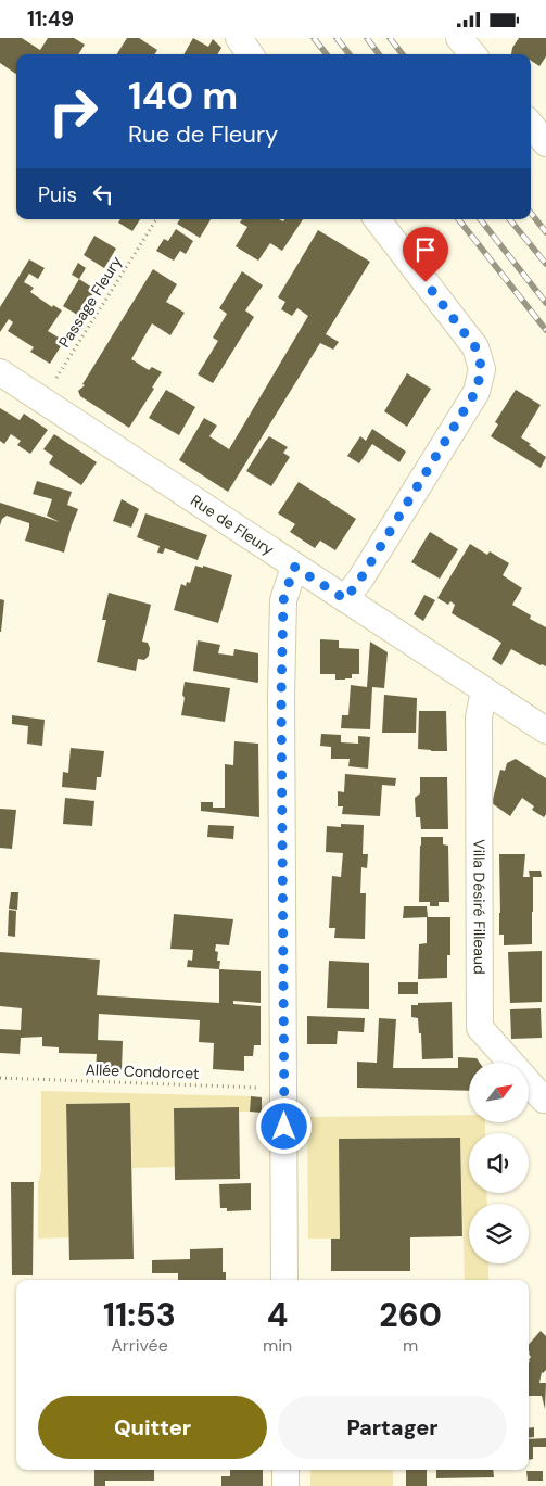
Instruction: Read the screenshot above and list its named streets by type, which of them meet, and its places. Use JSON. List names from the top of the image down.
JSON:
{
  "streets": {
    "street": ["Rue de Fleury", "Villa Désiré Filleaud"],
    "path": ["Passage Fleury", "Allée Condorcet"]
  },
  "crossings": [
    ["Passage Fleury", "Rue de Fleury"],
    ["Rue de Fleury", "Villa Désiré Filleaud"]
  ],
  "north": "top right",
  "page": {
    "status": "11:49",
    "turn": ["140 m", "Rue de Fleury"],
    "then": "Puis",
    "eta": [
      "11:53",
      "Arrivée",
      "4",
      "min",
      "260",
      "m"
    ],
    "buttons": ["Quitter", "Partager"]
  }
}
